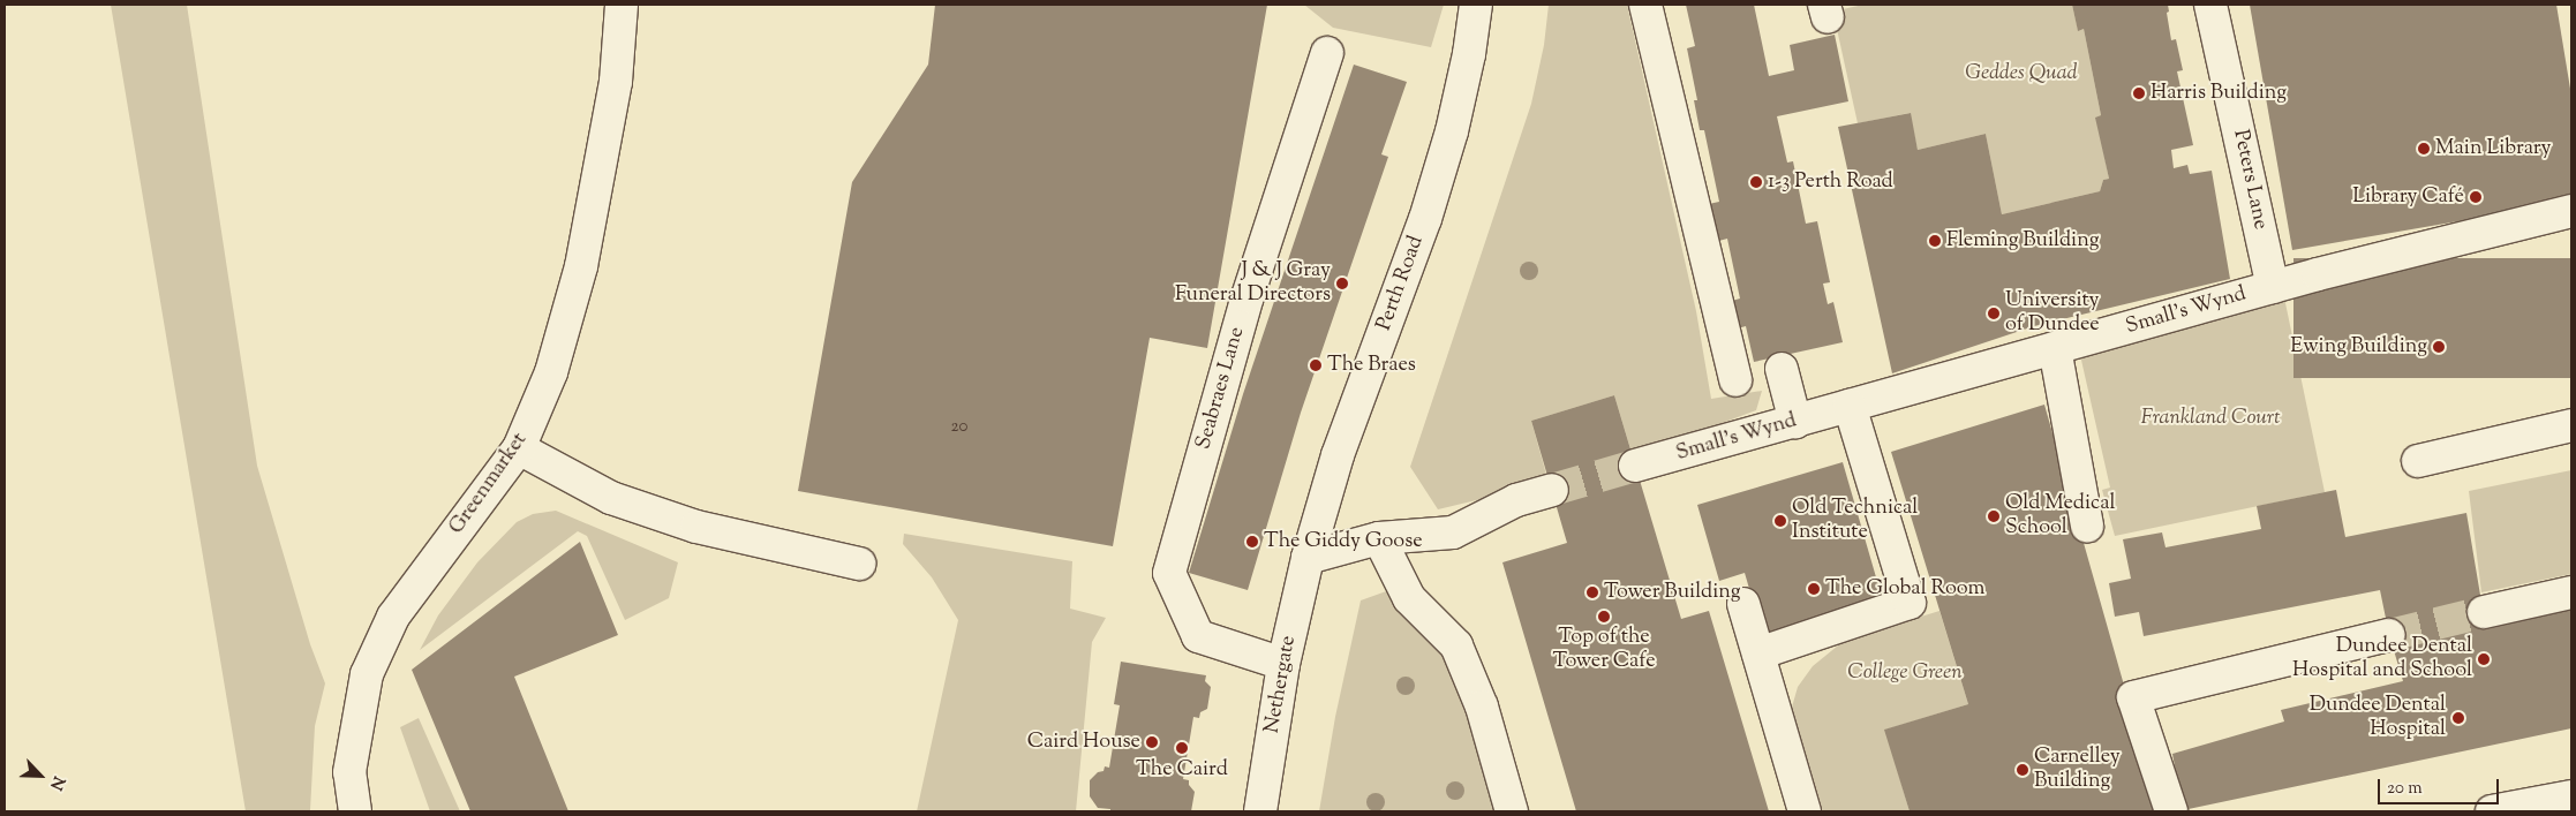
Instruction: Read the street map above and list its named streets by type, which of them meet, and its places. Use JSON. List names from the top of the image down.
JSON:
{
  "streets": {
    "street": [
      "Peters Lane",
      "Perth Road",
      "Small's Wynd",
      "Seabraes Lane",
      "Greenmarket",
      "Nethergate"
    ]
  },
  "crossings": [
    ["Peters Lane", "Small's Wynd"],
    ["Perth Road", "Nethergate"],
    ["Seabraes Lane", "Nethergate"]
  ],
  "parks": ["Geddes Quad", "Frankland Court", "College Green"],
  "places": [
    "Harris Building",
    "Main Library",
    "1-3 Perth Road",
    "Library Café",
    "Fleming Building",
    "J & J Gray Funeral Directors",
    "University of Dundee",
    "Ewing Building",
    "The Braes",
    "Old Medical School",
    "Old Technical Institute",
    "The Giddy Goose",
    "The Global Room",
    "Tower Building",
    "Top of the Tower Cafe",
    "Dundee Dental Hospital and School",
    "Dundee Dental Hospital",
    "Caird House",
    "The Caird",
    "Carnelley Building"
  ],
  "house_numbers": ["20"],
  "scale_bar": "20 m",
  "north": "bottom right"
}
